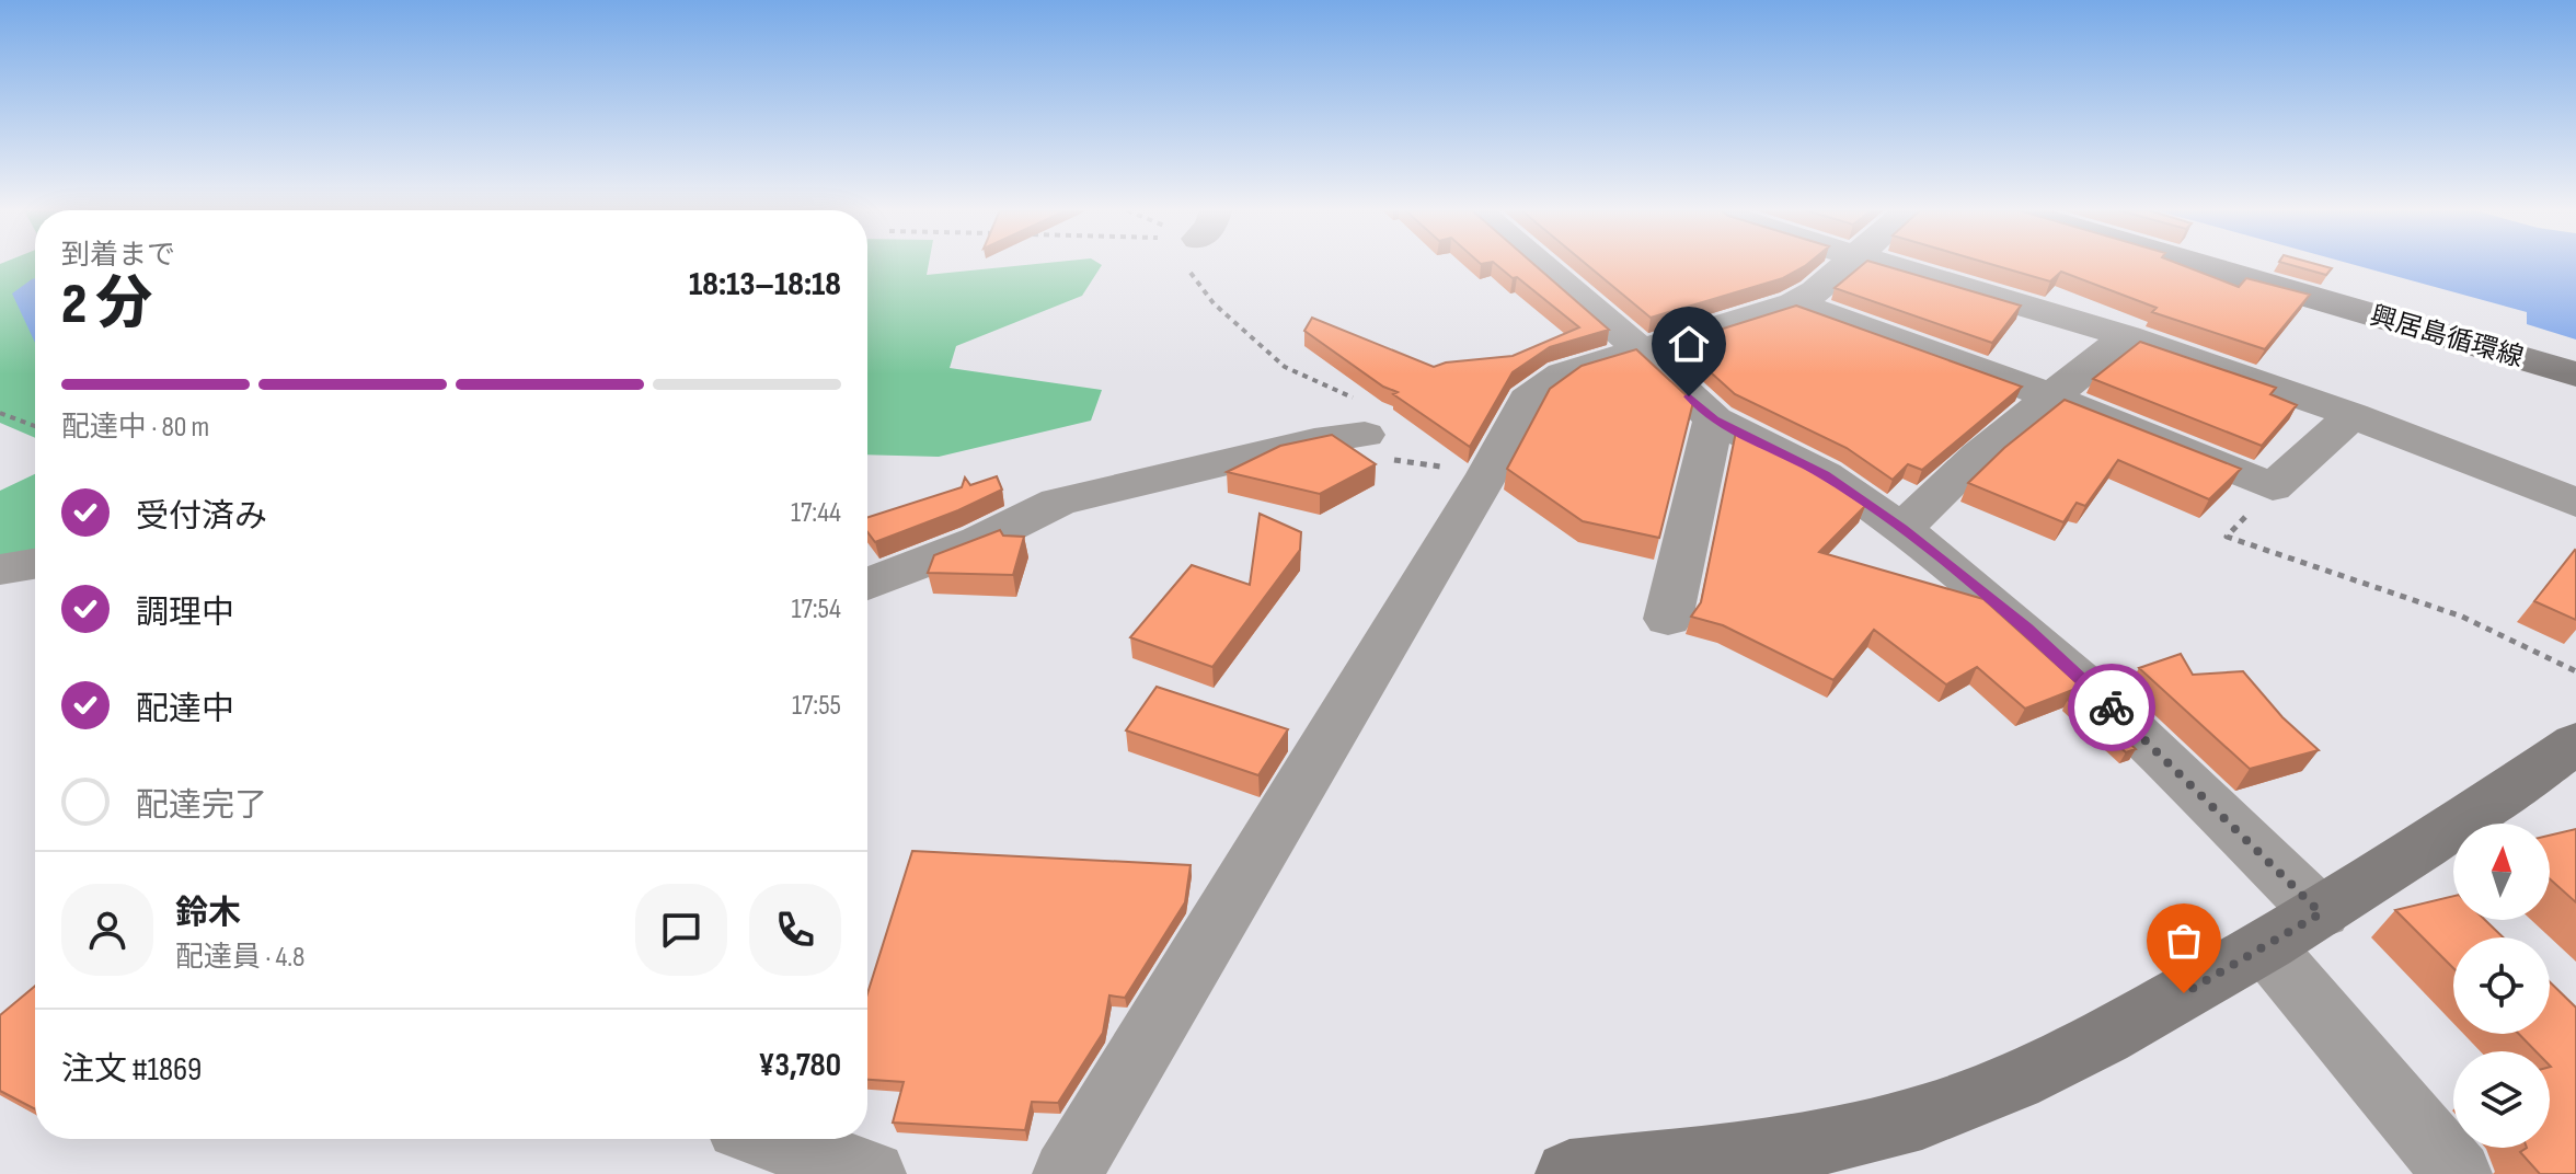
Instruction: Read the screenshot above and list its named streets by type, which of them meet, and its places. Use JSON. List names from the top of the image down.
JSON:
{
  "streets": {
    "main road": ["興居島循環線"]
  },
  "north": "top",
  "page": {
    "heading": ["2 分", "到着まで", "18:13–18:18"],
    "panel": [
      "鈴木",
      "配達員 · 4.8",
      "注文 #1869",
      "¥3,780"
    ],
    "bar": "配達中 · 80 m",
    "list": [
      ["受付済み", "17:44"],
      ["調理中", "17:54"],
      ["配達中", "17:55"],
      "配達完了"
    ]
  }
}
